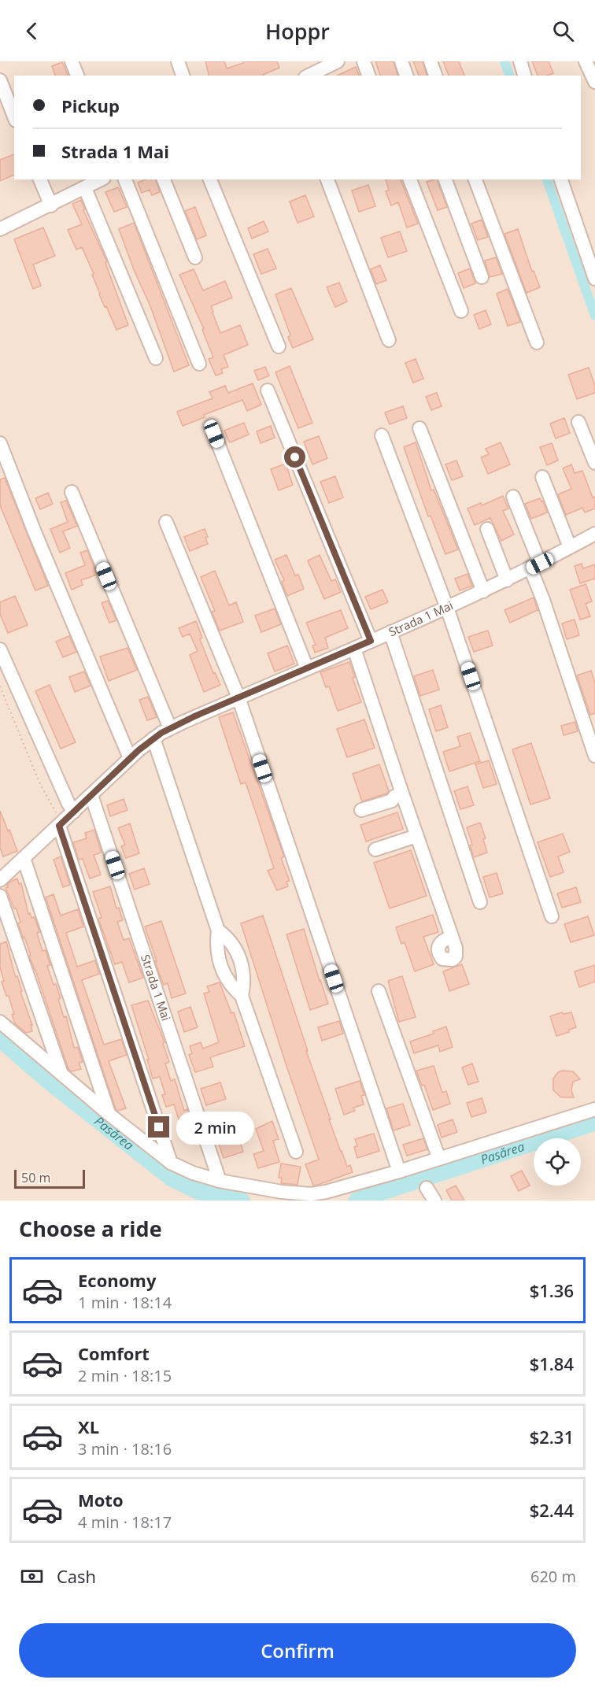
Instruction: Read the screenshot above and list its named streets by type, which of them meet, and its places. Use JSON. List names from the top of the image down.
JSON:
{
  "streets": {
    "street": ["Strada 1 Mai"]
  },
  "water": ["Pasărea"],
  "scale_bar": "50 m",
  "page": {
    "header": "Hoppr",
    "banner": ["Pickup", "Strada 1 Mai"],
    "bubble": "2 min",
    "scale": "50 m",
    "heading": "Choose a ride",
    "list": [
      {
        "name": "Economy",
        "note": "1 min · 18:14",
        "value": "$1.36"
      },
      {
        "name": "Comfort",
        "note": "2 min · 18:15",
        "value": "$1.84"
      },
      {
        "name": "XL",
        "note": "3 min · 18:16",
        "value": "$2.31"
      },
      {
        "name": "Moto",
        "note": "4 min · 18:17",
        "value": "$2.44"
      }
    ],
    "pay": ["Cash", "620 m"],
    "buttons": "Confirm"
  }
}
